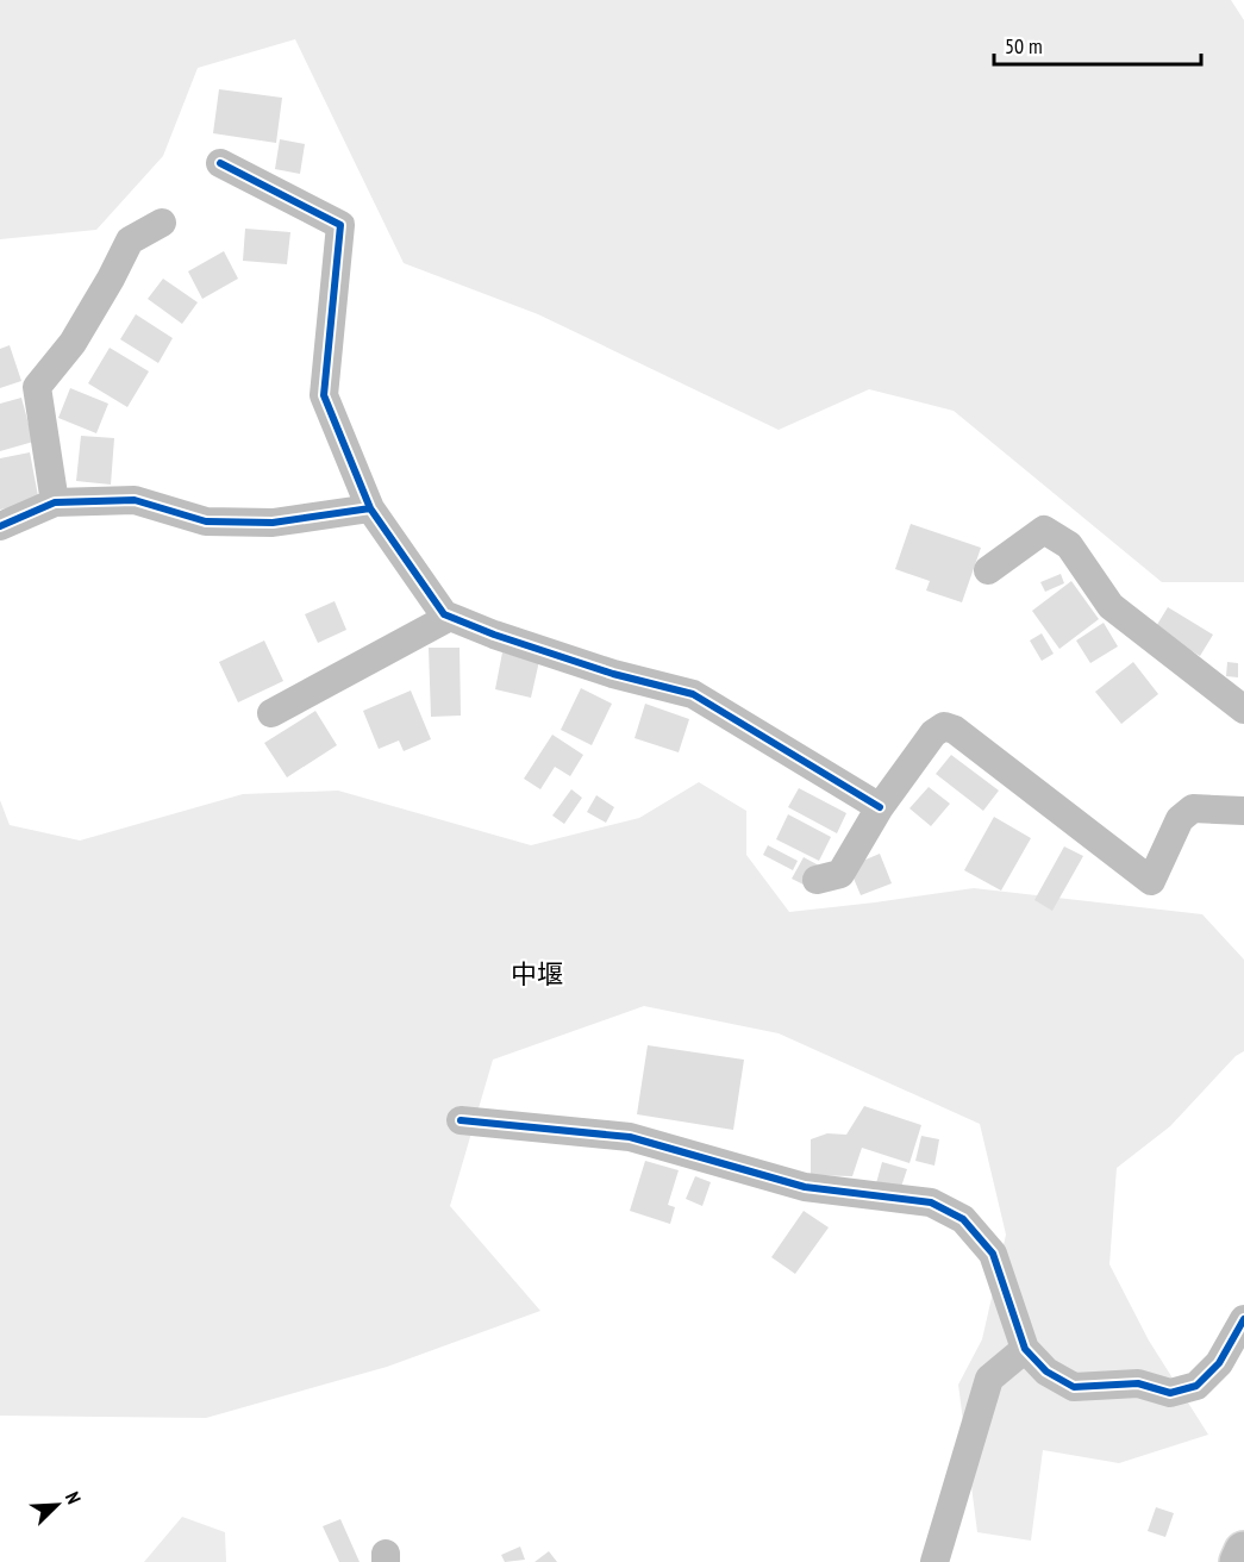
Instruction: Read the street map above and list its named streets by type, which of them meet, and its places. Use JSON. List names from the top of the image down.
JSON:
{
  "districts": ["中堰"],
  "scale_bar": "50 m",
  "north": "top right"
}
